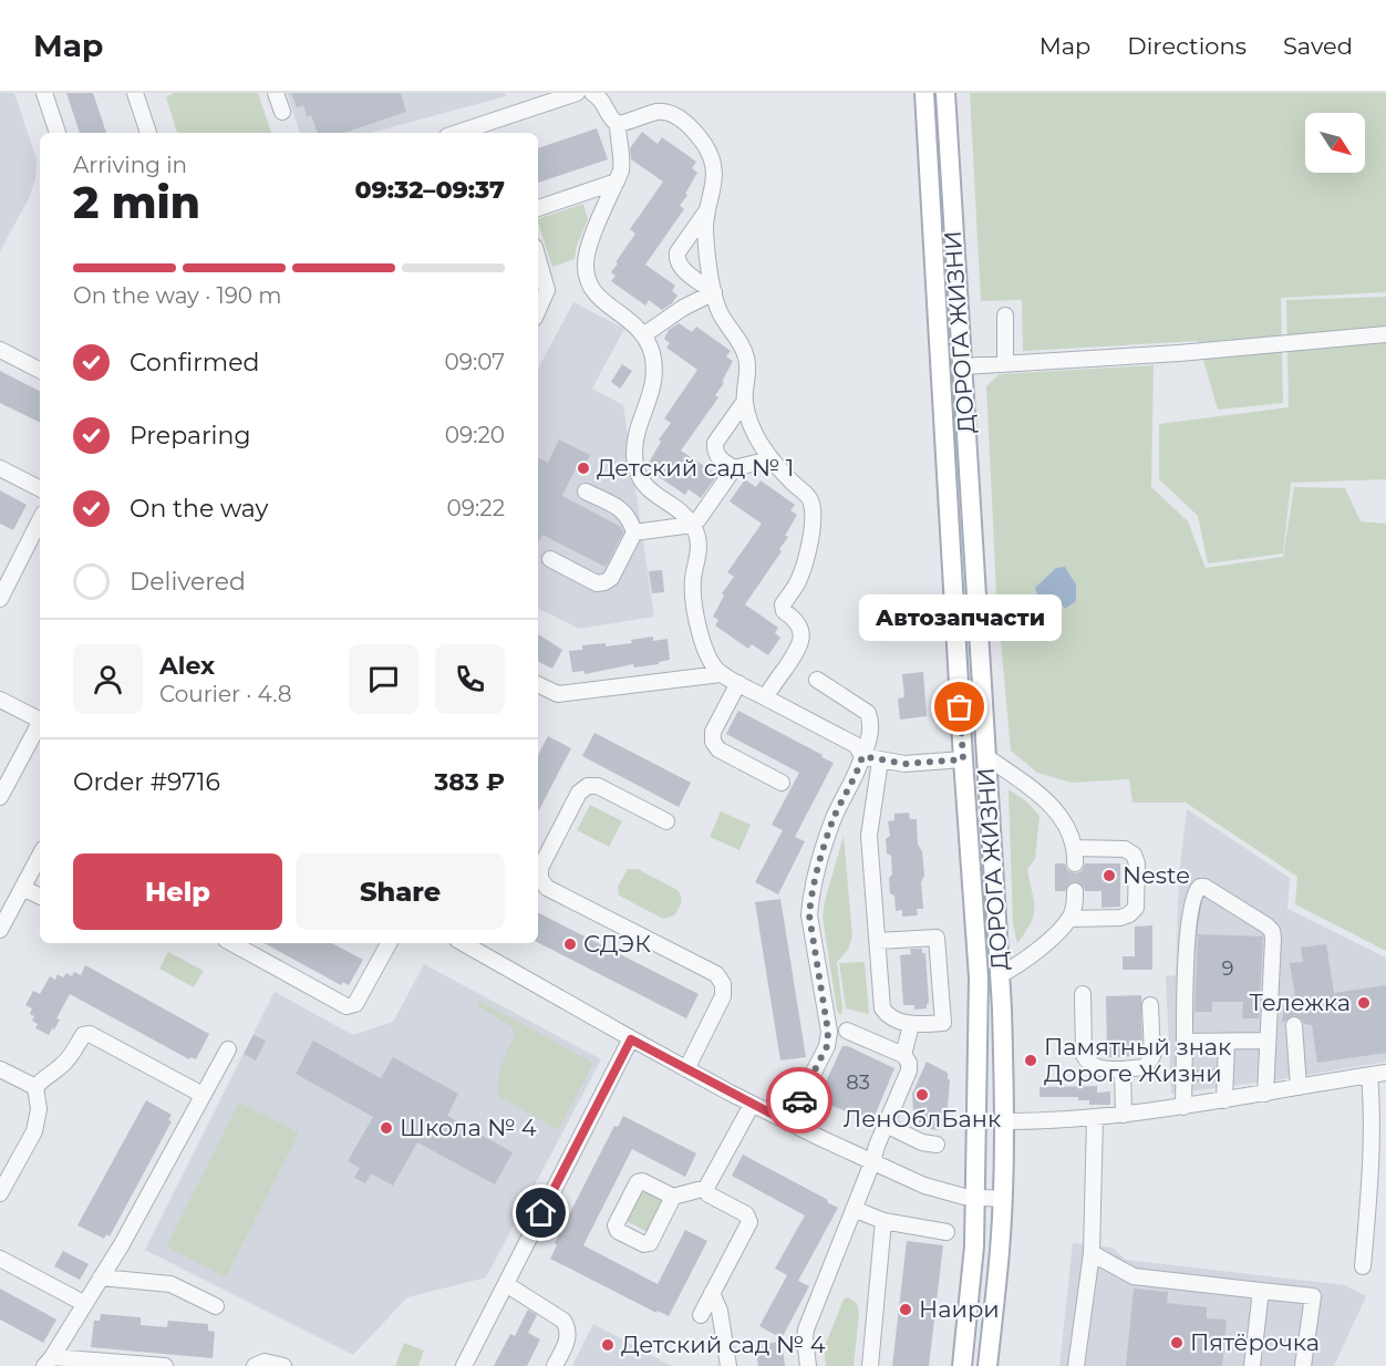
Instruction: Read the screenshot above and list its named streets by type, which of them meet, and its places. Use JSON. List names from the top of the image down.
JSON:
{
  "streets": {
    "main road": ["ДОРОГА ЖИЗНИ"]
  },
  "places": [
    "Детский сад № 1",
    "Автозапчасти",
    "Neste",
    "СДЭК",
    "Тележка",
    "Памятный знак Дороге Жизни",
    "ЛенОблБанк",
    "Школа № 4",
    "Наири",
    "Пятёрочка",
    "Детский сад № 4"
  ],
  "house_numbers": ["9", "83"],
  "north": "bottom right",
  "page": {
    "header": "Map",
    "nav": ["Map", "Directions", "Saved"],
    "heading": ["2 min", "Arriving in", "09:32–09:37"],
    "panel": [
      "Alex",
      "Courier · 4.8",
      "Order #9716",
      "383 ₽"
    ],
    "bar": "On the way · 190 m",
    "list": [
      ["Confirmed", "09:07"],
      ["Preparing", "09:20"],
      ["On the way", "09:22"],
      "Delivered"
    ],
    "bubble": "Автозапчасти",
    "buttons": ["Help", "Share"]
  }
}
